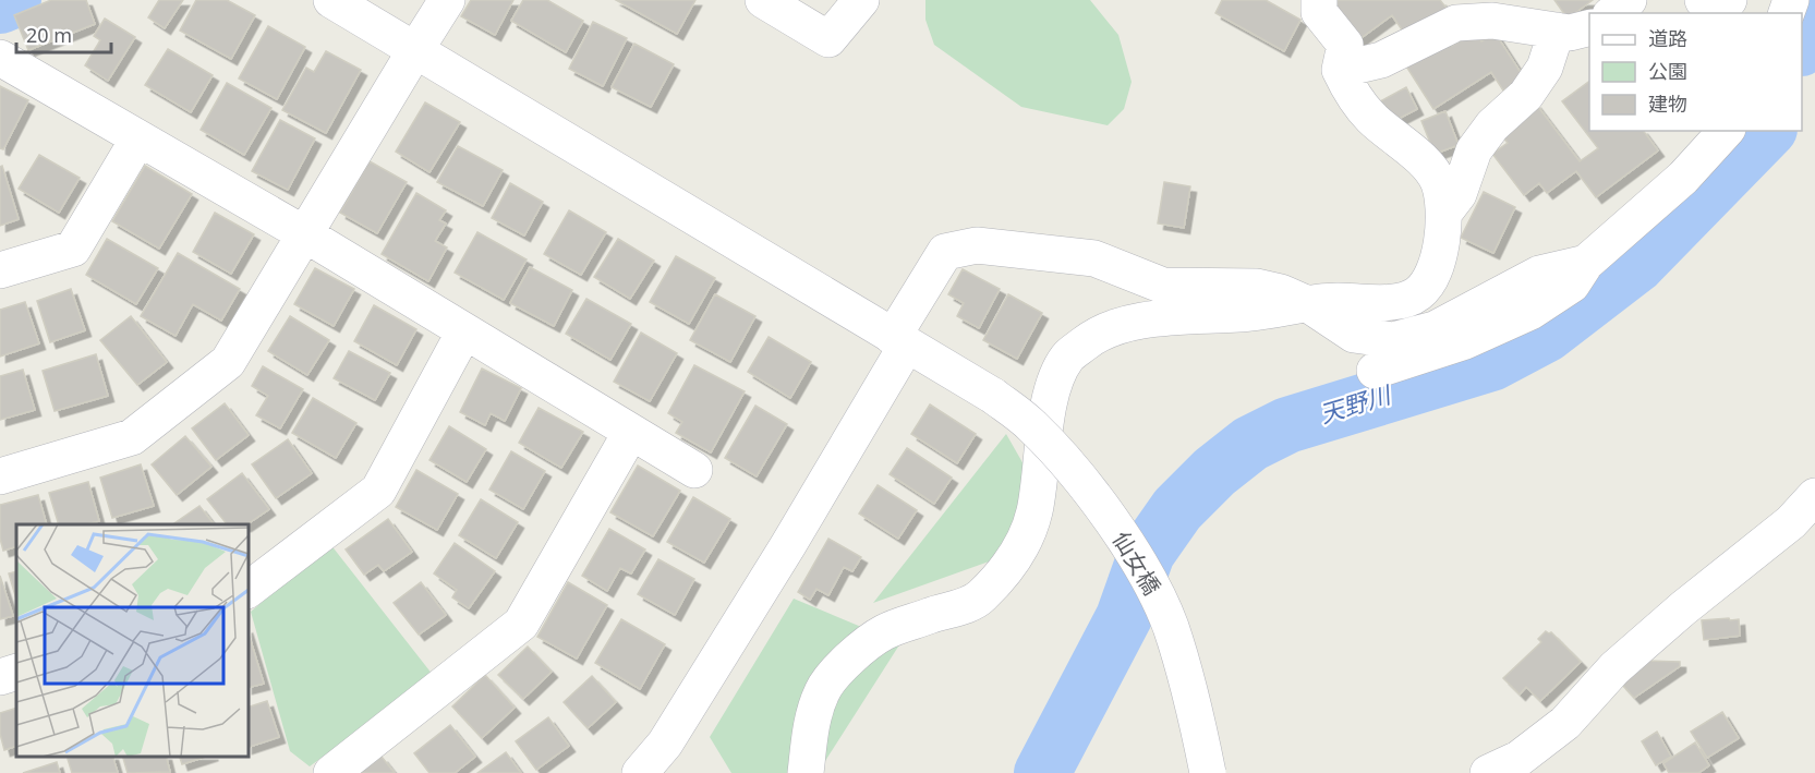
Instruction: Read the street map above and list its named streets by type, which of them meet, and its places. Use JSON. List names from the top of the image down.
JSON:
{
  "streets": {
    "street": ["仙女橋"]
  },
  "water": ["天野川"],
  "legend": ["道路", "公園", "建物"],
  "scale_bar": "20 m"
}
